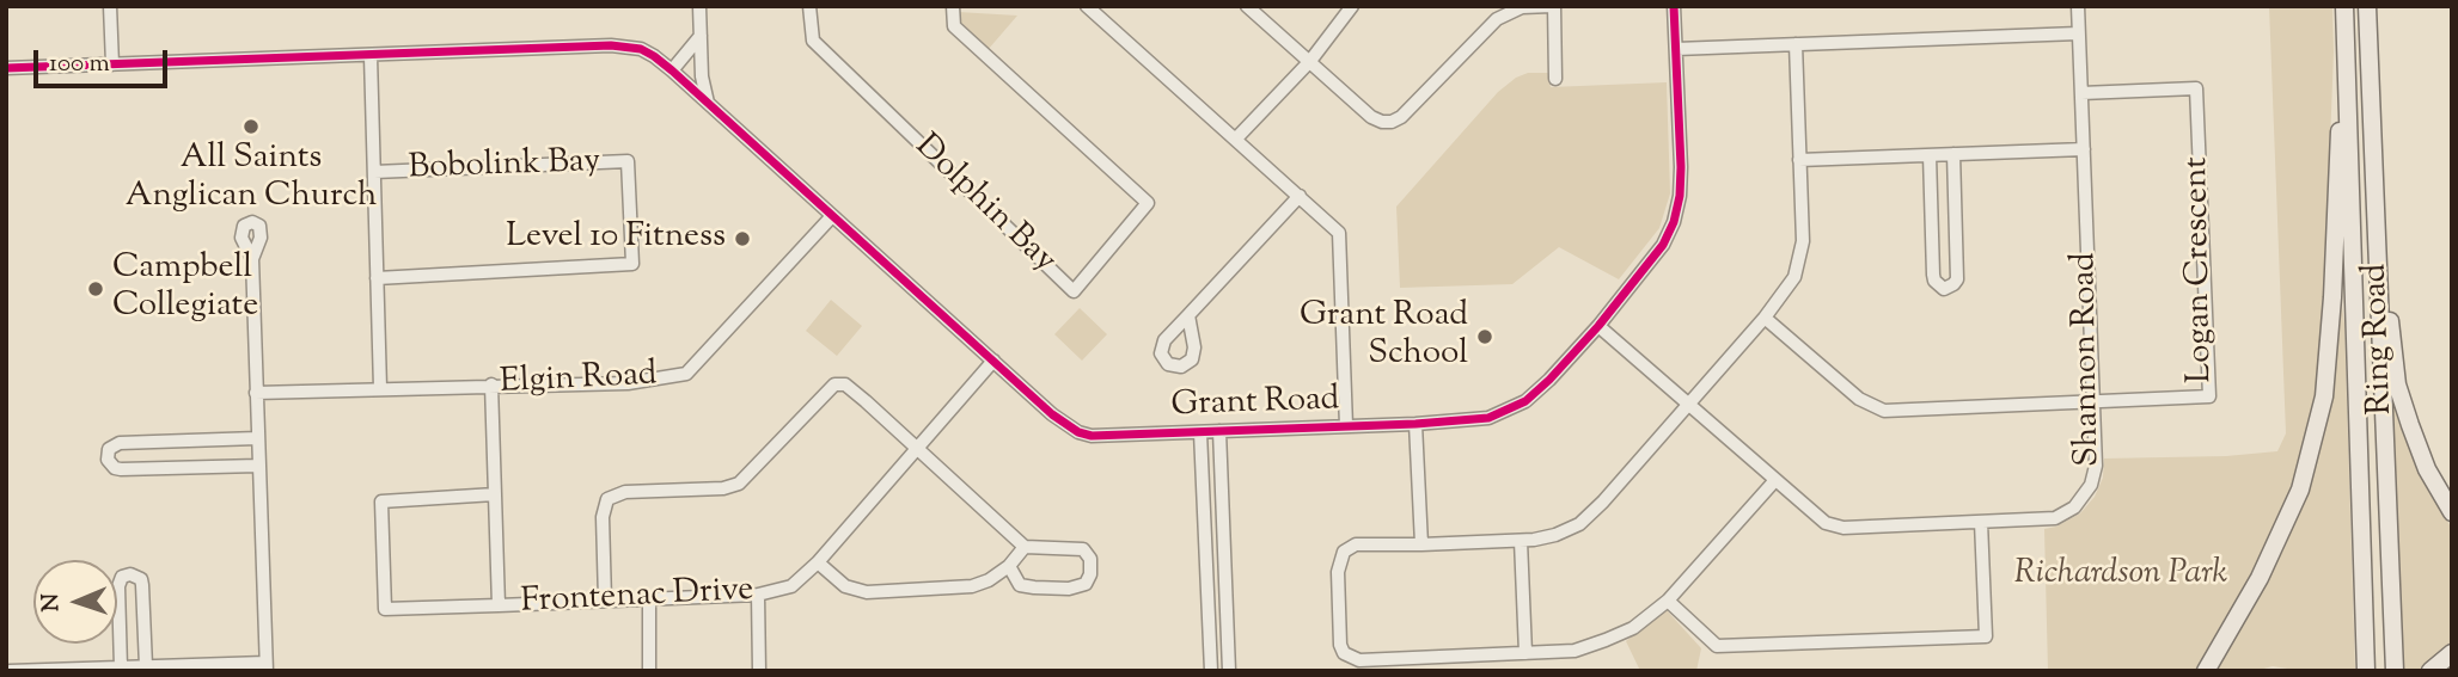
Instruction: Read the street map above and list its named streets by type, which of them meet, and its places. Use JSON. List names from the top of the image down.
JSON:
{
  "streets": {
    "highway": ["Ring Road"],
    "street": [
      "Bobolink Bay",
      "Dolphin Bay",
      "Logan Crescent",
      "Shannon Road",
      "Elgin Road",
      "Grant Road",
      "Frontenac Drive"
    ]
  },
  "crossings": [
    ["Logan Crescent", "Shannon Road"],
    ["Shannon Road", "Grant Road"],
    ["Elgin Road", "Grant Road"],
    ["Elgin Road", "Frontenac Drive"],
    ["Grant Road", "Frontenac Drive"]
  ],
  "parks": ["Richardson Park"],
  "places": [
    "All Saints Anglican Church",
    "Level 10 Fitness",
    "Campbell Collegiate",
    "Grant Road School"
  ],
  "scale_bar": "100 m",
  "north": "left"
}
